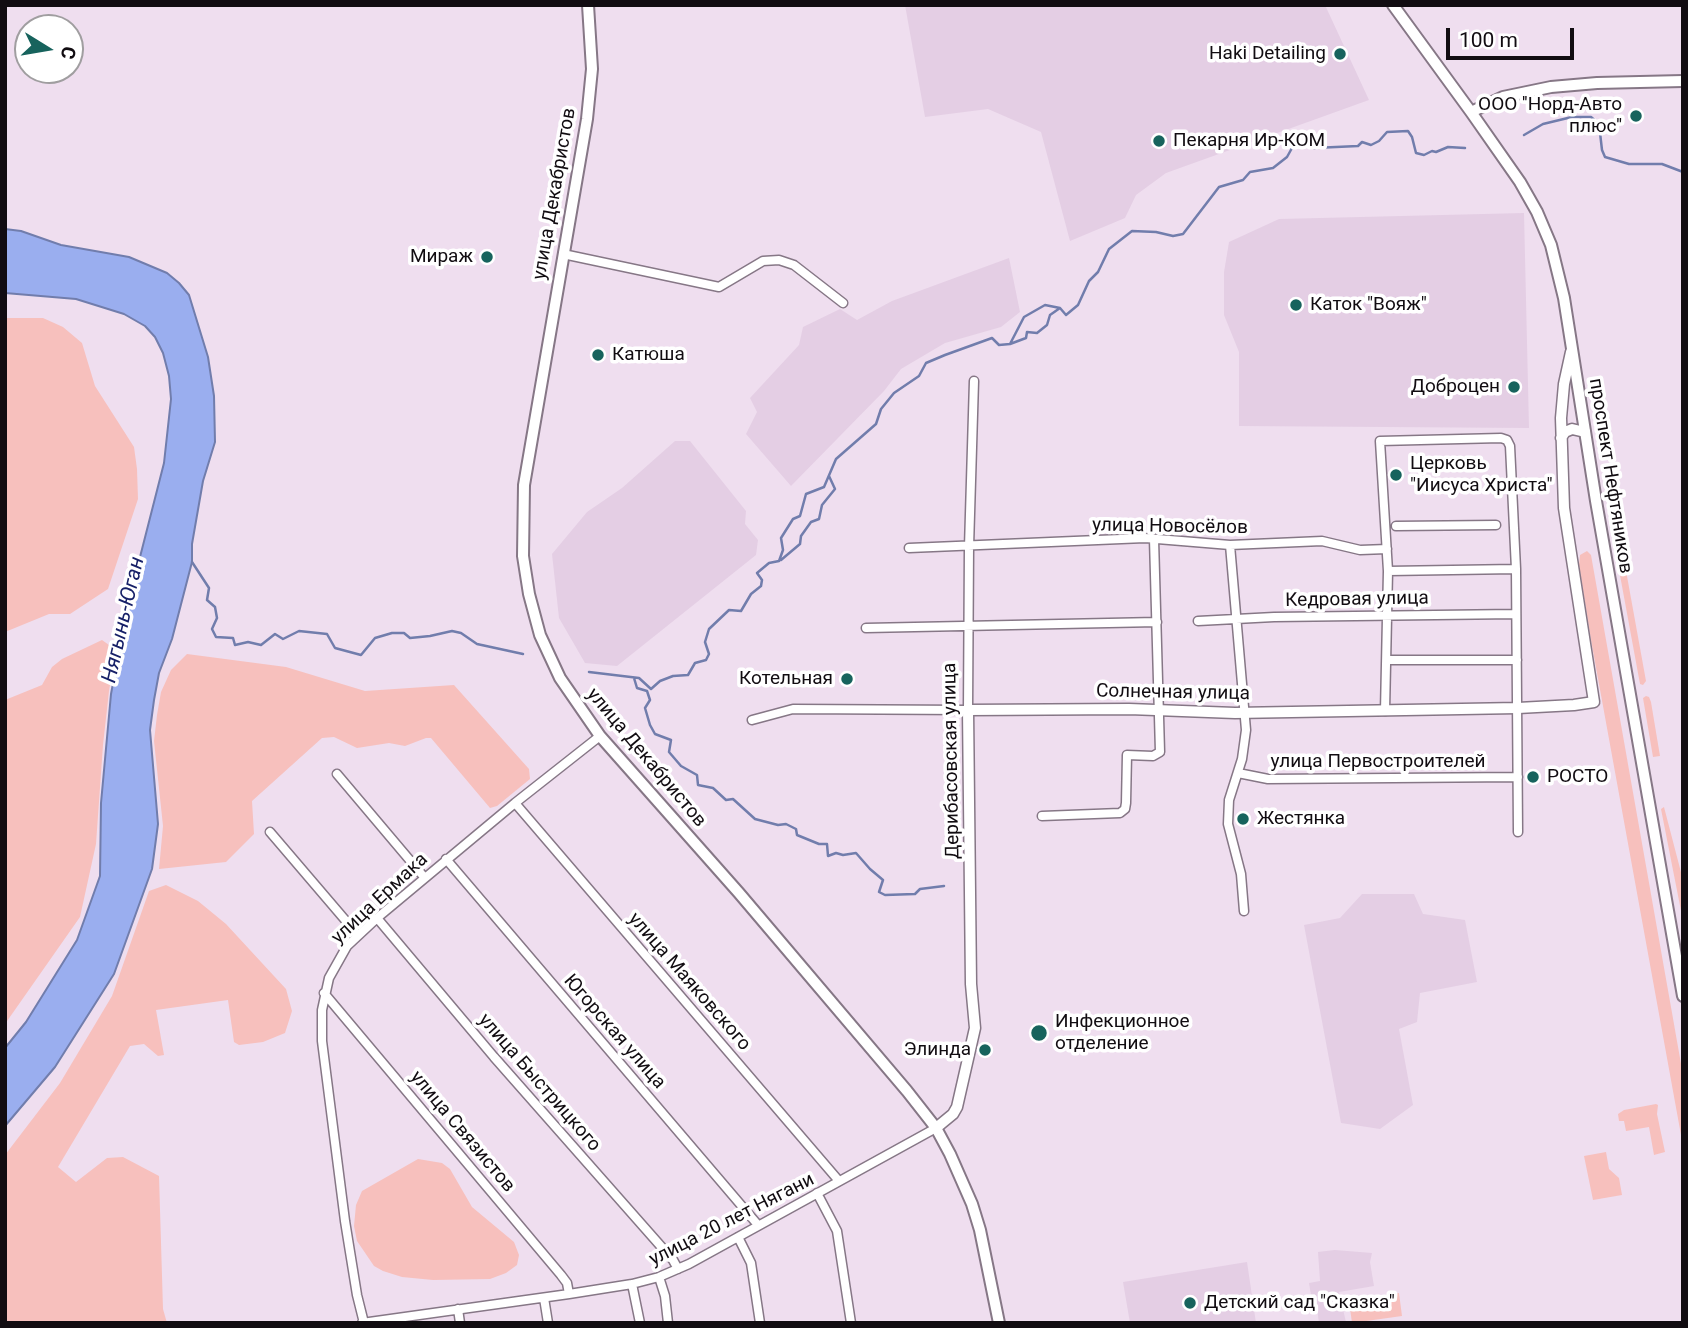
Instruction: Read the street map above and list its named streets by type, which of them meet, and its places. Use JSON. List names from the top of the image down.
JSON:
{
  "streets": {
    "main road": ["улица Декабристов", "проспект Нефтяников"],
    "street": [
      "улица Новосёлов",
      "Кедровая улица",
      "Солнечная улица",
      "Дерибасовская улица",
      "улица Первостроителей",
      "улица Ермака",
      "улица Маяковского",
      "Югорская улица",
      "улица Быстрицкого",
      "улица Связистов",
      "улица 20 лет Нягани"
    ]
  },
  "crossings": [
    ["улица Декабристов", "Дерибасовская улица"],
    ["улица Декабристов", "улица Ермака"],
    ["улица Декабристов", "улица 20 лет Нягани"],
    ["улица Новосёлов", "Дерибасовская улица"],
    ["Солнечная улица", "Дерибасовская улица"],
    ["Дерибасовская улица", "улица 20 лет Нягани"],
    ["улица Ермака", "улица Маяковского"],
    ["улица Ермака", "Югорская улица"],
    ["улица Ермака", "улица Быстрицкого"],
    ["улица Ермака", "улица Связистов"],
    ["улица Ермака", "улица 20 лет Нягани"],
    ["улица Маяковского", "улица 20 лет Нягани"],
    ["Югорская улица", "улица 20 лет Нягани"],
    ["улица Быстрицкого", "улица 20 лет Нягани"],
    ["улица Связистов", "улица 20 лет Нягани"]
  ],
  "water": ["Нягынь-Юган"],
  "places": [
    "Haki Detailing",
    "ООО ''Норд-Авто плюс''",
    "Пекарня Ир-КОМ",
    "Мираж",
    "Каток \"Вояж\"",
    "Катюша",
    "Доброцен",
    "Церковь \"Иисуса Христа\"",
    "Котельная",
    "РОСТО",
    "Жестянка",
    "Инфекционное отделение",
    "Элинда",
    "Детский сад \"Сказка\""
  ],
  "scale_bar": "100 m",
  "north": "right"
}
